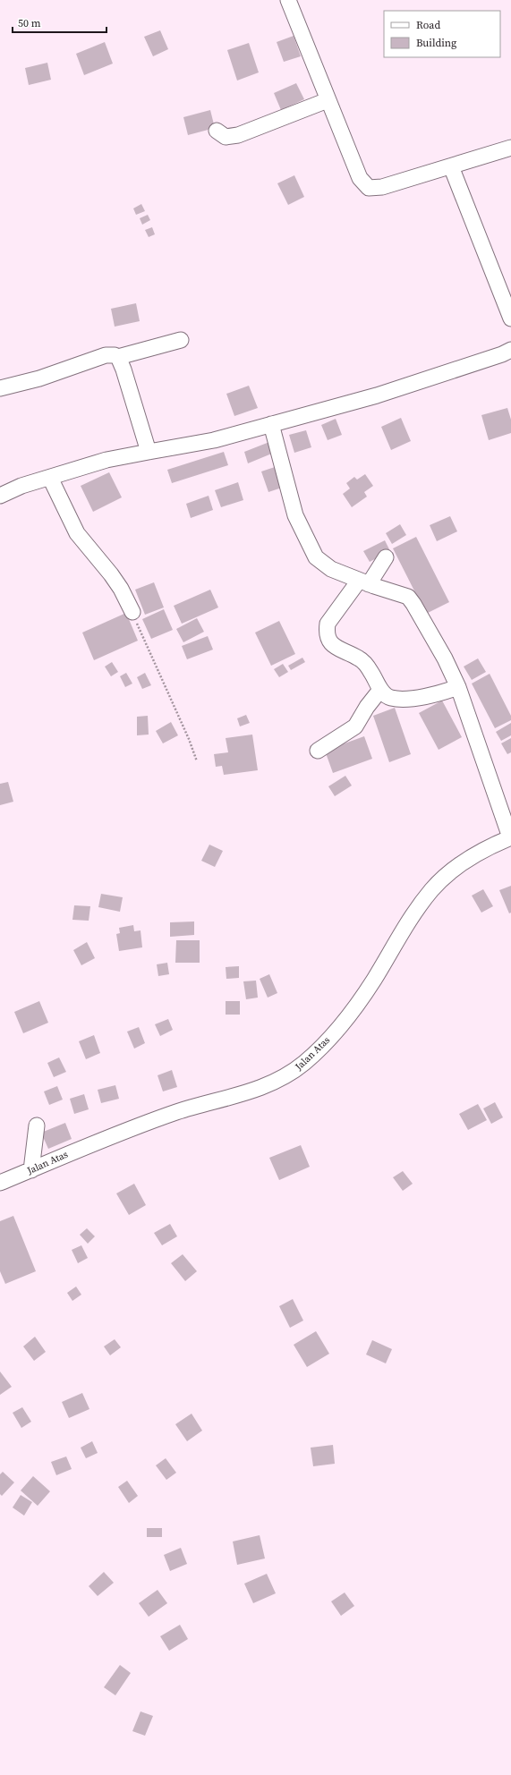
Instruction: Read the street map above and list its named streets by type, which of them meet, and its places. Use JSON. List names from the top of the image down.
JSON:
{
  "streets": {
    "street": ["Jalan Atas"]
  },
  "legend": ["Road", "Building"],
  "scale_bar": "50 m"
}
